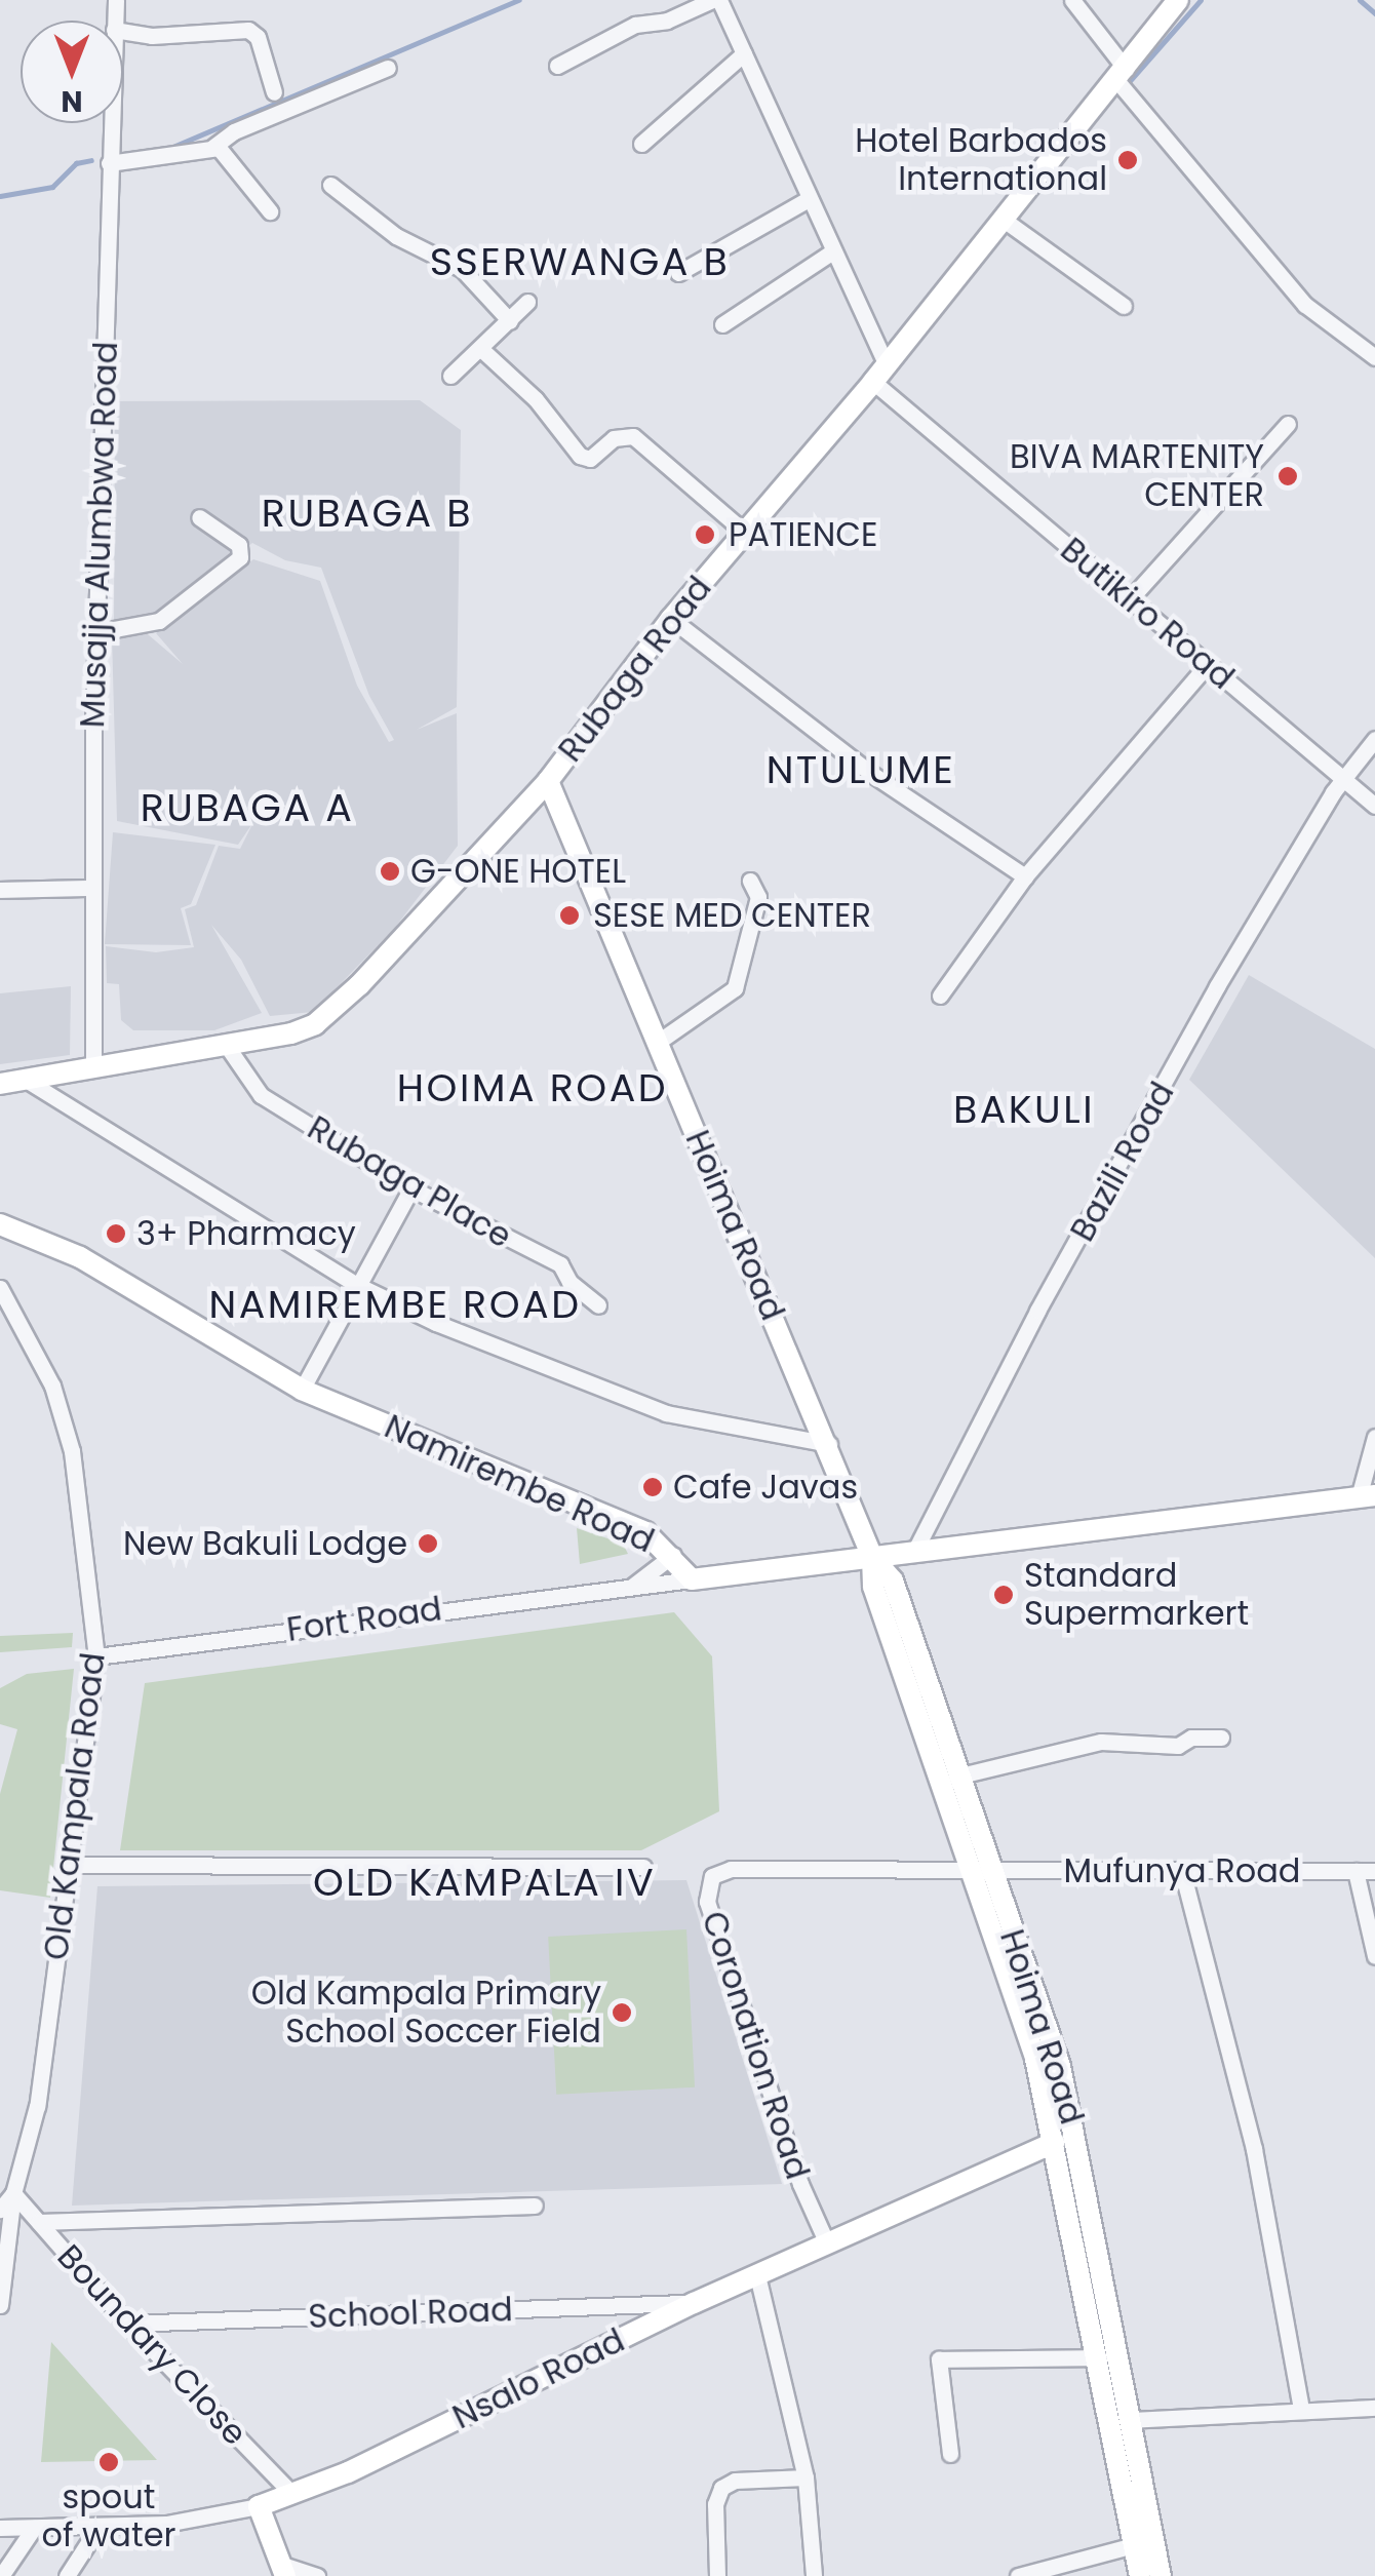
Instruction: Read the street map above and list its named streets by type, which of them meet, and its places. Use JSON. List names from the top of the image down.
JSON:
{
  "streets": {
    "main road": [
      "Rubaga Road",
      "Hoima Road",
      "Namirembe Road",
      "Nsalo Road"
    ],
    "street": [
      "Musajja Alumbwa Road",
      "Butikiro Road",
      "Bazili Road",
      "Rubaga Place",
      "Fort Road",
      "Old Kampala Road",
      "Mufunya Road",
      "Coronation Road",
      "School Road",
      "Boundary Close"
    ]
  },
  "crossings": [
    ["Musajja Alumbwa Road", "Rubaga Road"],
    ["Butikiro Road", "Rubaga Road"],
    ["Butikiro Road", "Bazili Road"],
    ["Rubaga Road", "Rubaga Place"],
    ["Rubaga Road", "Hoima Road"],
    ["Hoima Road", "Mufunya Road"],
    ["Hoima Road", "Coronation Road"],
    ["Hoima Road", "Nsalo Road"],
    ["Namirembe Road", "Fort Road"],
    ["Fort Road", "Old Kampala Road"],
    ["Old Kampala Road", "Boundary Close"],
    ["Mufunya Road", "Coronation Road"],
    ["Coronation Road", "Nsalo Road"],
    ["School Road", "Boundary Close"],
    ["School Road", "Nsalo Road"],
    ["Boundary Close", "Nsalo Road"]
  ],
  "districts": [
    "SSERWANGA B",
    "RUBAGA B",
    "NTULUME",
    "RUBAGA A",
    "HOIMA ROAD",
    "BAKULI",
    "NAMIREMBE ROAD",
    "OLD KAMPALA IV"
  ],
  "places": [
    "Hotel Barbados International",
    "BIVA MARTENITY CENTER",
    "PATIENCE",
    "G-ONE HOTEL",
    "SESE MED CENTER",
    "3+ Pharmacy",
    "Cafe Javas",
    "New Bakuli Lodge",
    "Standard Supermarkert",
    "Old Kampala Primary School Soccer Field",
    "spout of water"
  ],
  "north": "bottom"
}
